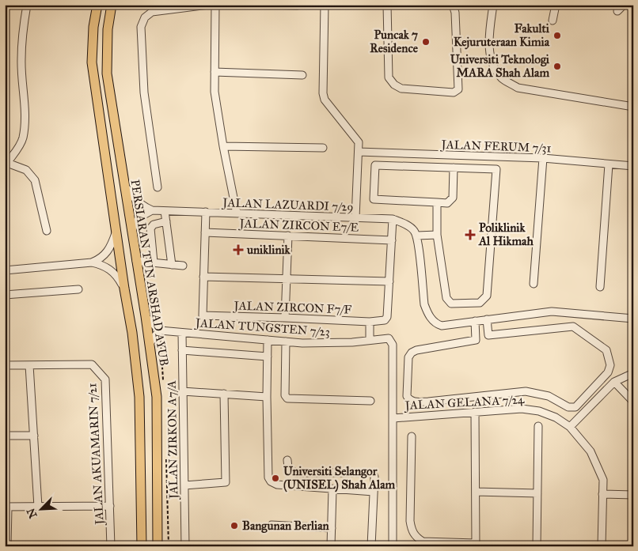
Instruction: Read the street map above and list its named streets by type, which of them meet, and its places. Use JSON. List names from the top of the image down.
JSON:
{
  "streets": {
    "main road": ["PERSIARAN TUN ARSHAD AYUB"],
    "street": [
      "JALAN FERUM 7/31",
      "JALAN LAZUARDI 7/29",
      "JALAN ZIRCON E7/E",
      "JALAN ZIRCON F7/F",
      "JALAN TUNGSTEN 7/23",
      "JALAN GELANA 7/24",
      "JALAN ZIRKON A7/A",
      "JALAN AKUAMARIN 7/21"
    ]
  },
  "crossings": [
    ["JALAN LAZUARDI 7/29", "JALAN ZIRCON F7/F"],
    ["JALAN ZIRCON E7/E", "JALAN ZIRCON F7/F"],
    ["JALAN TUNGSTEN 7/23", "JALAN GELANA 7/24"],
    ["JALAN TUNGSTEN 7/23", "JALAN ZIRKON A7/A"]
  ],
  "places": {
    "other": [
      "Fakulti Kejuruteraan Kimia",
      "Puncak 7 Residence",
      "Universiti Teknologi MARA Shah Alam",
      "Universiti Selangor (UNISEL) Shah Alam",
      "Bangunan Berlian"
    ],
    "health": ["Poliklinik Al Hikmah", "uniklinik"]
  },
  "north": "bottom left"
}
